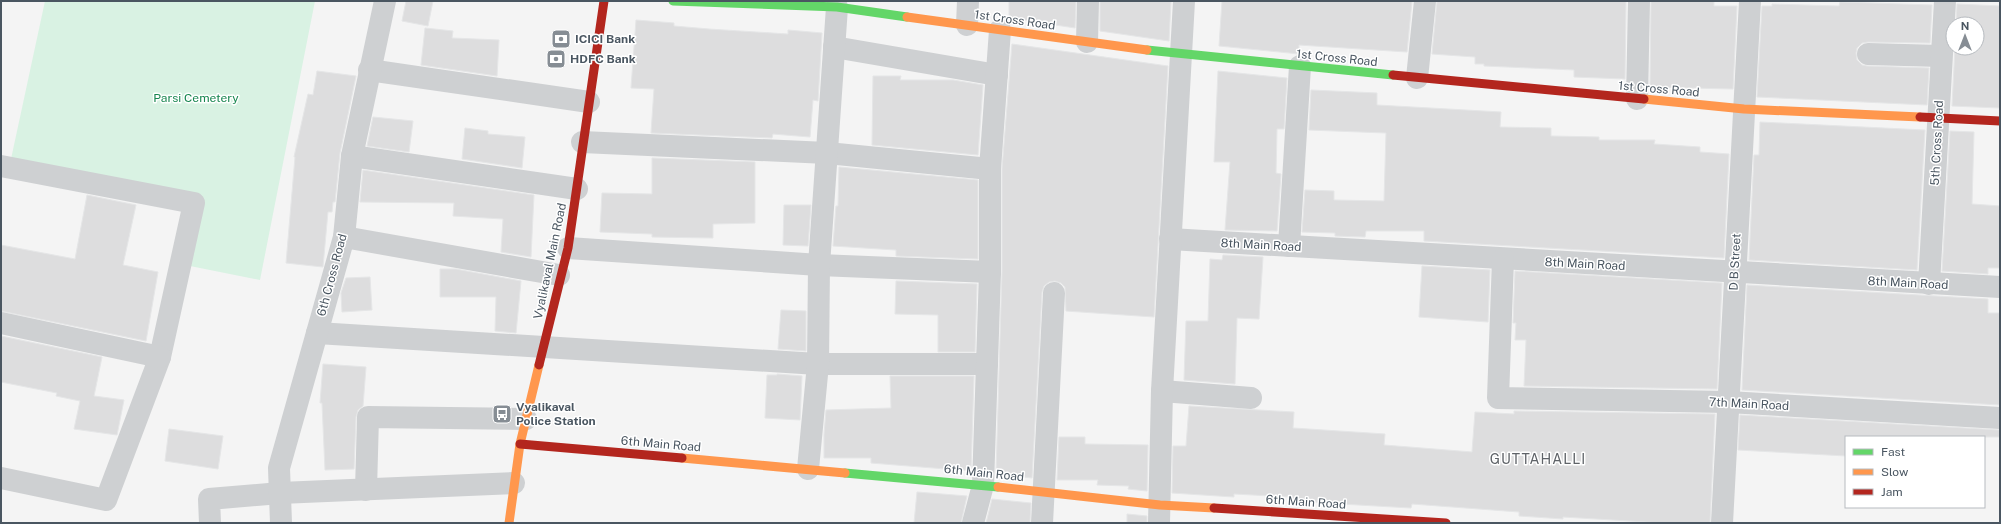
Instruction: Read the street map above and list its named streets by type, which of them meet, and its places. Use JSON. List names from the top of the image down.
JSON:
{
  "streets": {
    "street": [
      "1st Cross Road",
      "5th Cross Road",
      "8th Main Road",
      "Vyalikaval Main Road",
      "D B Street",
      "6th Cross Road",
      "7th Main Road",
      "6th Main Road"
    ]
  },
  "crossings": [
    ["1st Cross Road", "5th Cross Road"],
    ["1st Cross Road", "D B Street"],
    ["5th Cross Road", "8th Main Road"],
    ["8th Main Road", "D B Street"],
    ["8th Main Road", "7th Main Road"],
    ["Vyalikaval Main Road", "6th Main Road"],
    ["D B Street", "7th Main Road"]
  ],
  "districts": ["GUTTAHALLI"],
  "parks": ["Parsi Cemetery"],
  "places": {
    "bank": ["ICICI Bank", "HDFC Bank"],
    "bus stop": ["Vyalikaval Police Station"]
  },
  "legend": ["Fast", "Slow", "Jam"],
  "north": "top"
}
